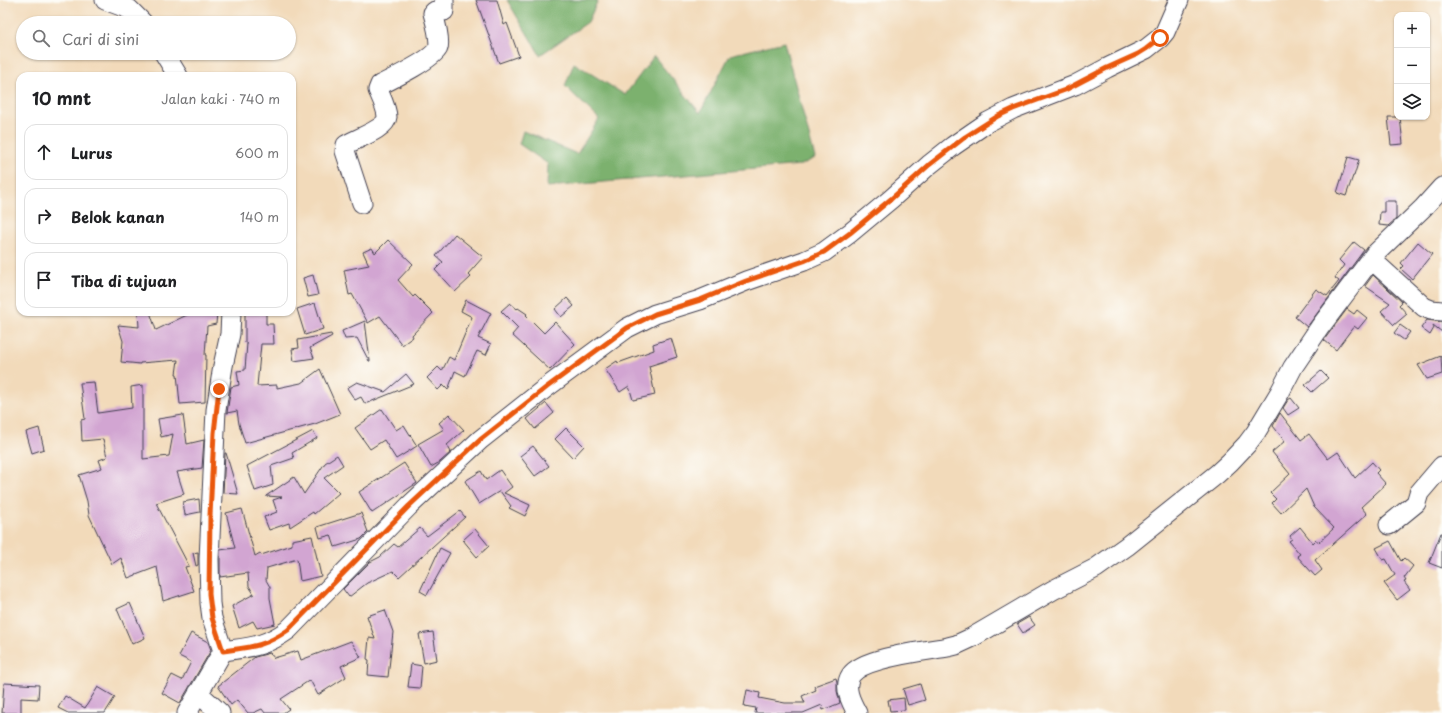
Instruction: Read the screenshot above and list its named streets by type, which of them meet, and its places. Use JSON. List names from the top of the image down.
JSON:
{
  "page": {
    "map_buttons": ["+", "−"],
    "search": "Cari di sini",
    "heading": ["10 mnt", "Jalan kaki · 740 m"],
    "list": [
      ["Lurus", "600 m"],
      ["Belok kanan", "140 m"],
      "Tiba di tujuan"
    ]
  }
}
